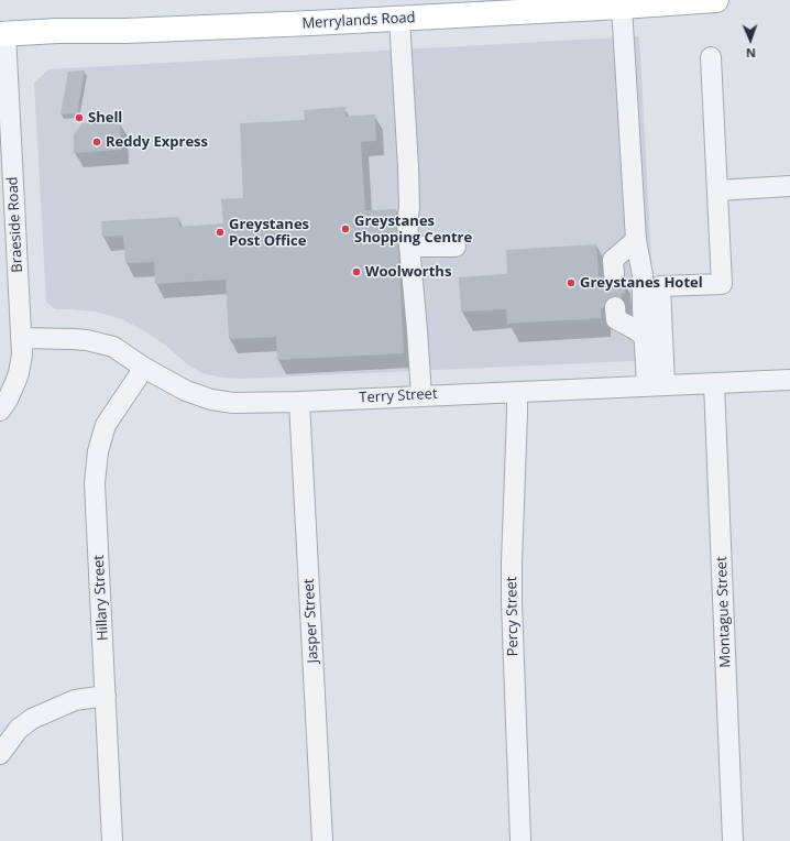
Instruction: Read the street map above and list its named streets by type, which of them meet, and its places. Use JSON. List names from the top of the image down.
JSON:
{
  "streets": {
    "main road": ["Merrylands Road"],
    "street": [
      "Braeside Road",
      "Terry Street",
      "Hillary Street",
      "Montague Street",
      "Percy Street",
      "Jasper Street"
    ]
  },
  "crossings": [
    ["Merrylands Road", "Braeside Road"],
    ["Braeside Road", "Terry Street"],
    ["Terry Street", "Hillary Street"],
    ["Terry Street", "Montague Street"],
    ["Terry Street", "Percy Street"],
    ["Terry Street", "Jasper Street"]
  ],
  "places": [
    "Shell",
    "Reddy Express",
    "Greystanes Shopping Centre",
    "Greystanes Post Office",
    "Woolworths",
    "Greystanes Hotel"
  ],
  "north": "bottom"
}
